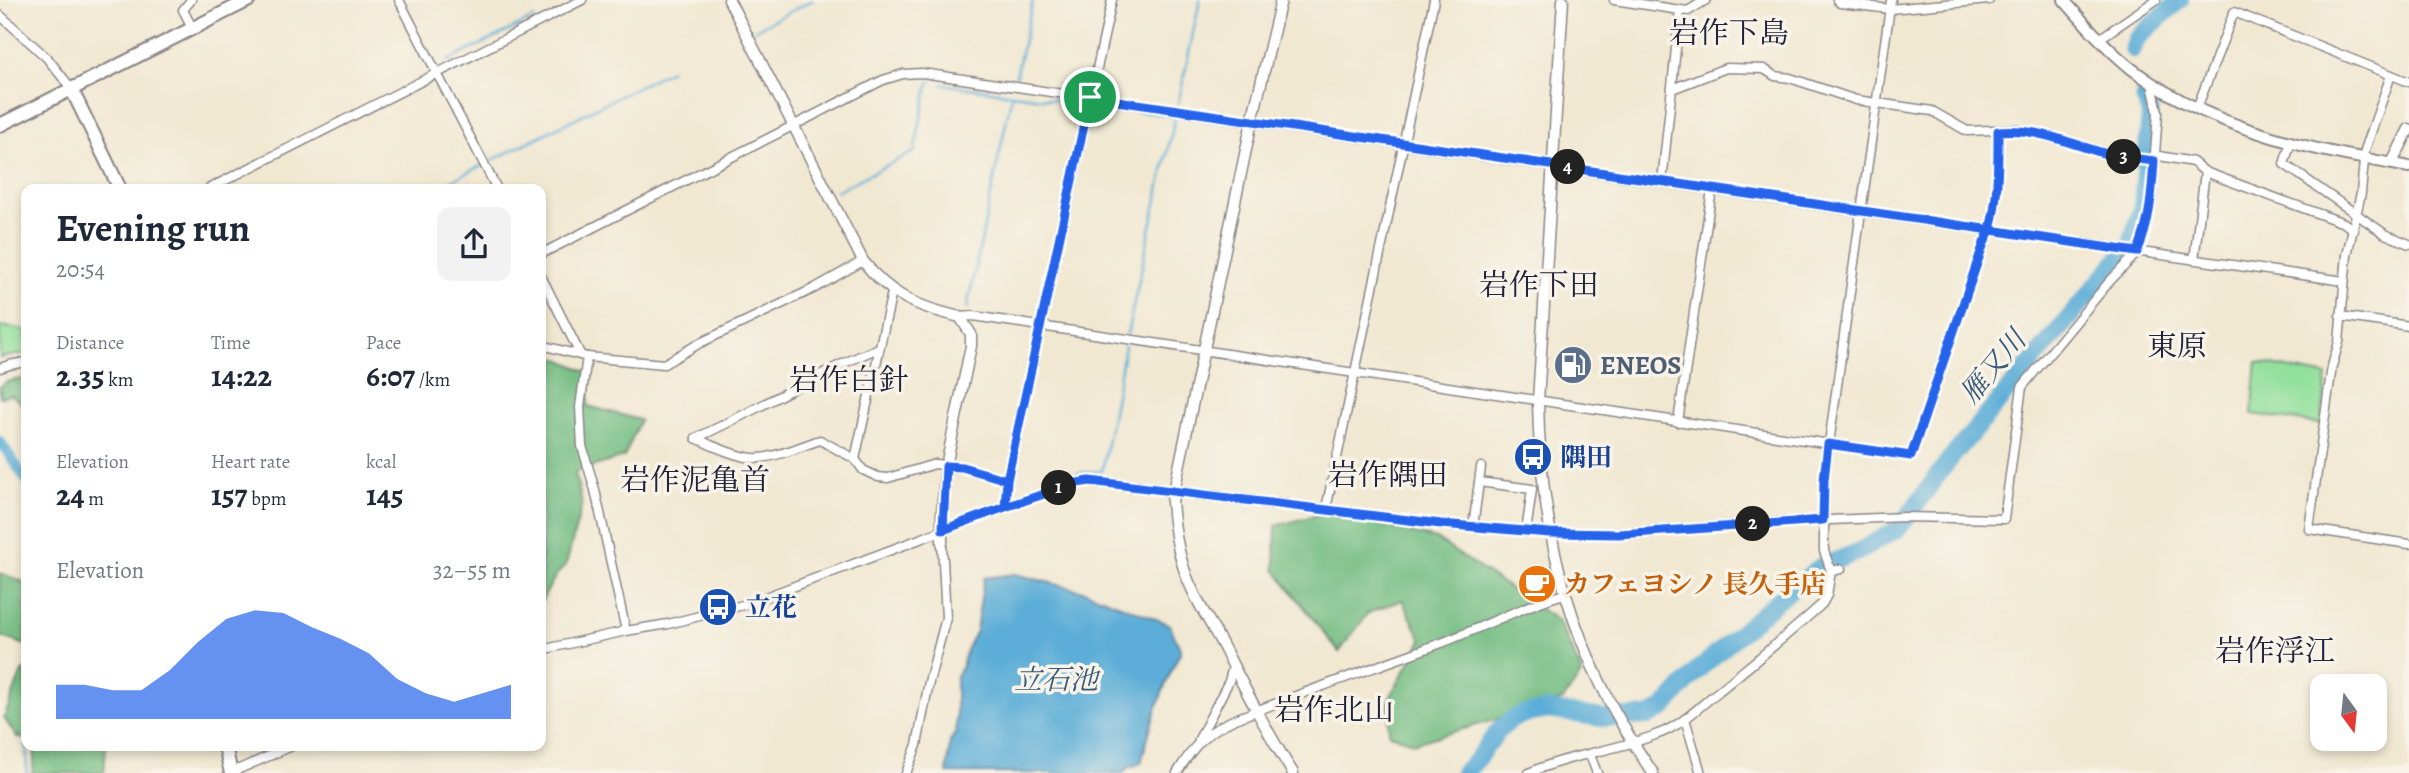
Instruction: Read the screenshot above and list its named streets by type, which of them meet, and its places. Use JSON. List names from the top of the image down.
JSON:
{
  "districts": [
    "岩作下島",
    "岩作下田",
    "東原",
    "岩作白針",
    "岩作隅田",
    "岩作泥亀首",
    "岩作浮江",
    "岩作北山"
  ],
  "water": ["雁又川", "立石池"],
  "places": {
    "fuel station": ["ENEOS"],
    "bus stop": ["隅田", "立花"],
    "cafe": ["カフェヨシノ 長久手店"]
  },
  "north": "bottom",
  "page": {
    "pins": [
      "3",
      "4",
      "1",
      "2"
    ],
    "heading": ["Evening run", "20:54"],
    "stats": [
      ["Distance", "2.35 km"],
      ["Time", "14:22"],
      ["Pace", "6:07 /km"],
      ["Elevation", "24 m"],
      ["Heart rate", "157 bpm"],
      ["kcal", "145"]
    ],
    "chart": ["Elevation", "32–55 m"]
  }
}
